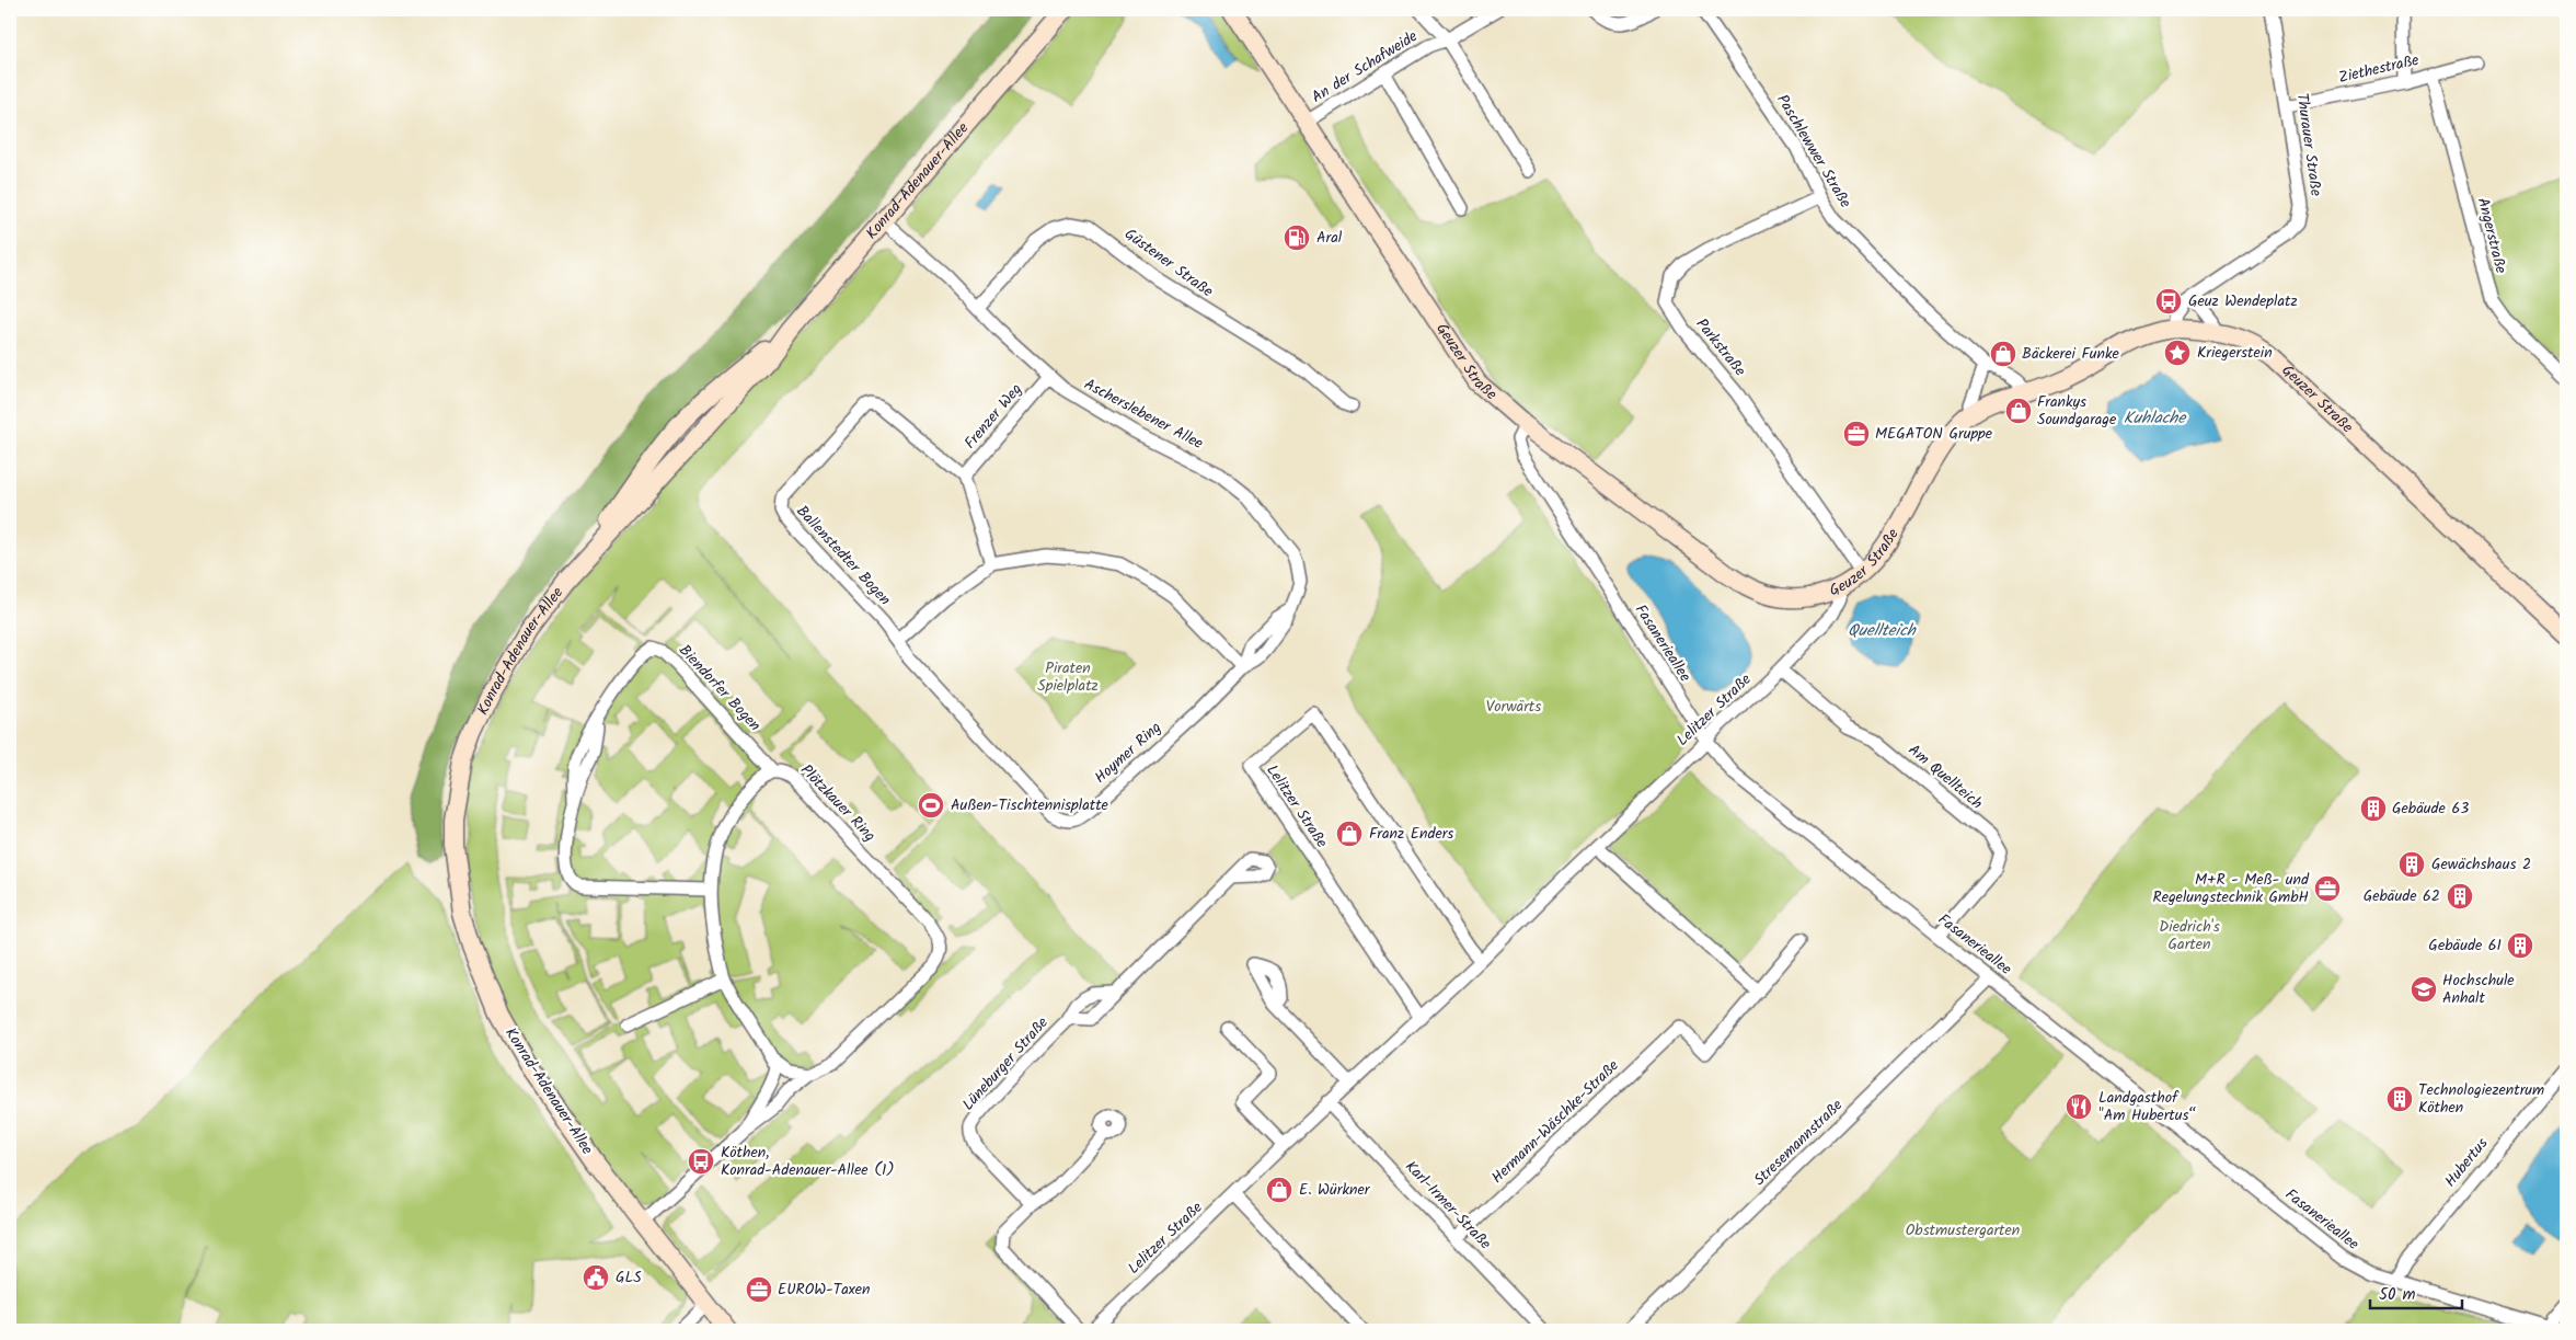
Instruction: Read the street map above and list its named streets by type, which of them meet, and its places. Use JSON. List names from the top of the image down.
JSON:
{
  "streets": {
    "main road": ["Konrad-Adenauer-Allee", "Geuzer Straße"],
    "street": [
      "An der Schafweide",
      "Ziethestraße",
      "Thurauer Straße",
      "Paschlewwer Straße",
      "Angerstraße",
      "Güstener Straße",
      "Parkstraße",
      "Ascherslebener Allee",
      "Frenzer Weg",
      "Ballenstedter Bogen",
      "Fasanerieallee",
      "Biendorfer Bogen",
      "Lelitzer Straße",
      "Hoymer Ring",
      "Am Quellteich",
      "Plötzkauer Ring",
      "Lüneburger Straße",
      "Hermann-Wäschke-Straße",
      "Stresemannstraße",
      "Hubertus",
      "Karl-Irmer-Straße"
    ]
  },
  "crossings": [
    ["An der Schafweide", "Geuzer Straße"],
    ["Ziethestraße", "Thurauer Straße"],
    ["Ziethestraße", "Angerstraße"],
    ["Thurauer Straße", "Geuzer Straße"],
    ["Paschlewwer Straße", "Parkstraße"],
    ["Paschlewwer Straße", "Geuzer Straße"],
    ["Konrad-Adenauer-Allee", "Ascherslebener Allee"],
    ["Konrad-Adenauer-Allee", "Plötzkauer Ring"],
    ["Güstener Straße", "Ascherslebener Allee"],
    ["Parkstraße", "Geuzer Straße"],
    ["Geuzer Straße", "Fasanerieallee"],
    ["Geuzer Straße", "Lelitzer Straße"],
    ["Ascherslebener Allee", "Frenzer Weg"],
    ["Ascherslebener Allee", "Hoymer Ring"],
    ["Frenzer Weg", "Ballenstedter Bogen"],
    ["Ballenstedter Bogen", "Hoymer Ring"],
    ["Fasanerieallee", "Lelitzer Straße"],
    ["Fasanerieallee", "Am Quellteich"],
    ["Fasanerieallee", "Stresemannstraße"],
    ["Fasanerieallee", "Hubertus"],
    ["Biendorfer Bogen", "Plötzkauer Ring"],
    ["Lelitzer Straße", "Am Quellteich"],
    ["Lelitzer Straße", "Karl-Irmer-Straße"],
    ["Hermann-Wäschke-Straße", "Karl-Irmer-Straße"]
  ],
  "water": ["Kuhlache", "Quellteich"],
  "parks": [
    "Piraten Spielplatz",
    "Vorwärts",
    "Diedrich's Garten",
    "Obstmustergarten"
  ],
  "places": {
    "fuel station": ["Aral"],
    "bus stop": ["Geuz Wendeplatz", "Köthen, Konrad-Adenauer-Allee (1)"],
    "place": ["Kriegerstein"],
    "shop": [
      "Bäckerei Funke",
      "Frankys Soundgarage",
      "Franz Enders",
      "E. Würkner"
    ],
    "office": ["MEGATON Gruppe", "M+R - Meß- und Regelungstechnik GmbH", "EUROW-Taxen"],
    "sports": ["Außen-Tischtennisplatte"],
    "building": [
      "Gebäude 63",
      "Gewächshaus 2",
      "Gebäude 62",
      "Gebäude 61",
      "Technologiezentrum Köthen"
    ],
    "school or university": ["Hochschule Anhalt"],
    "restaurant": ["Landgasthof \"Am Hubertus“"],
    "public building": ["GLS"]
  },
  "scale_bar": "50 m"
}
